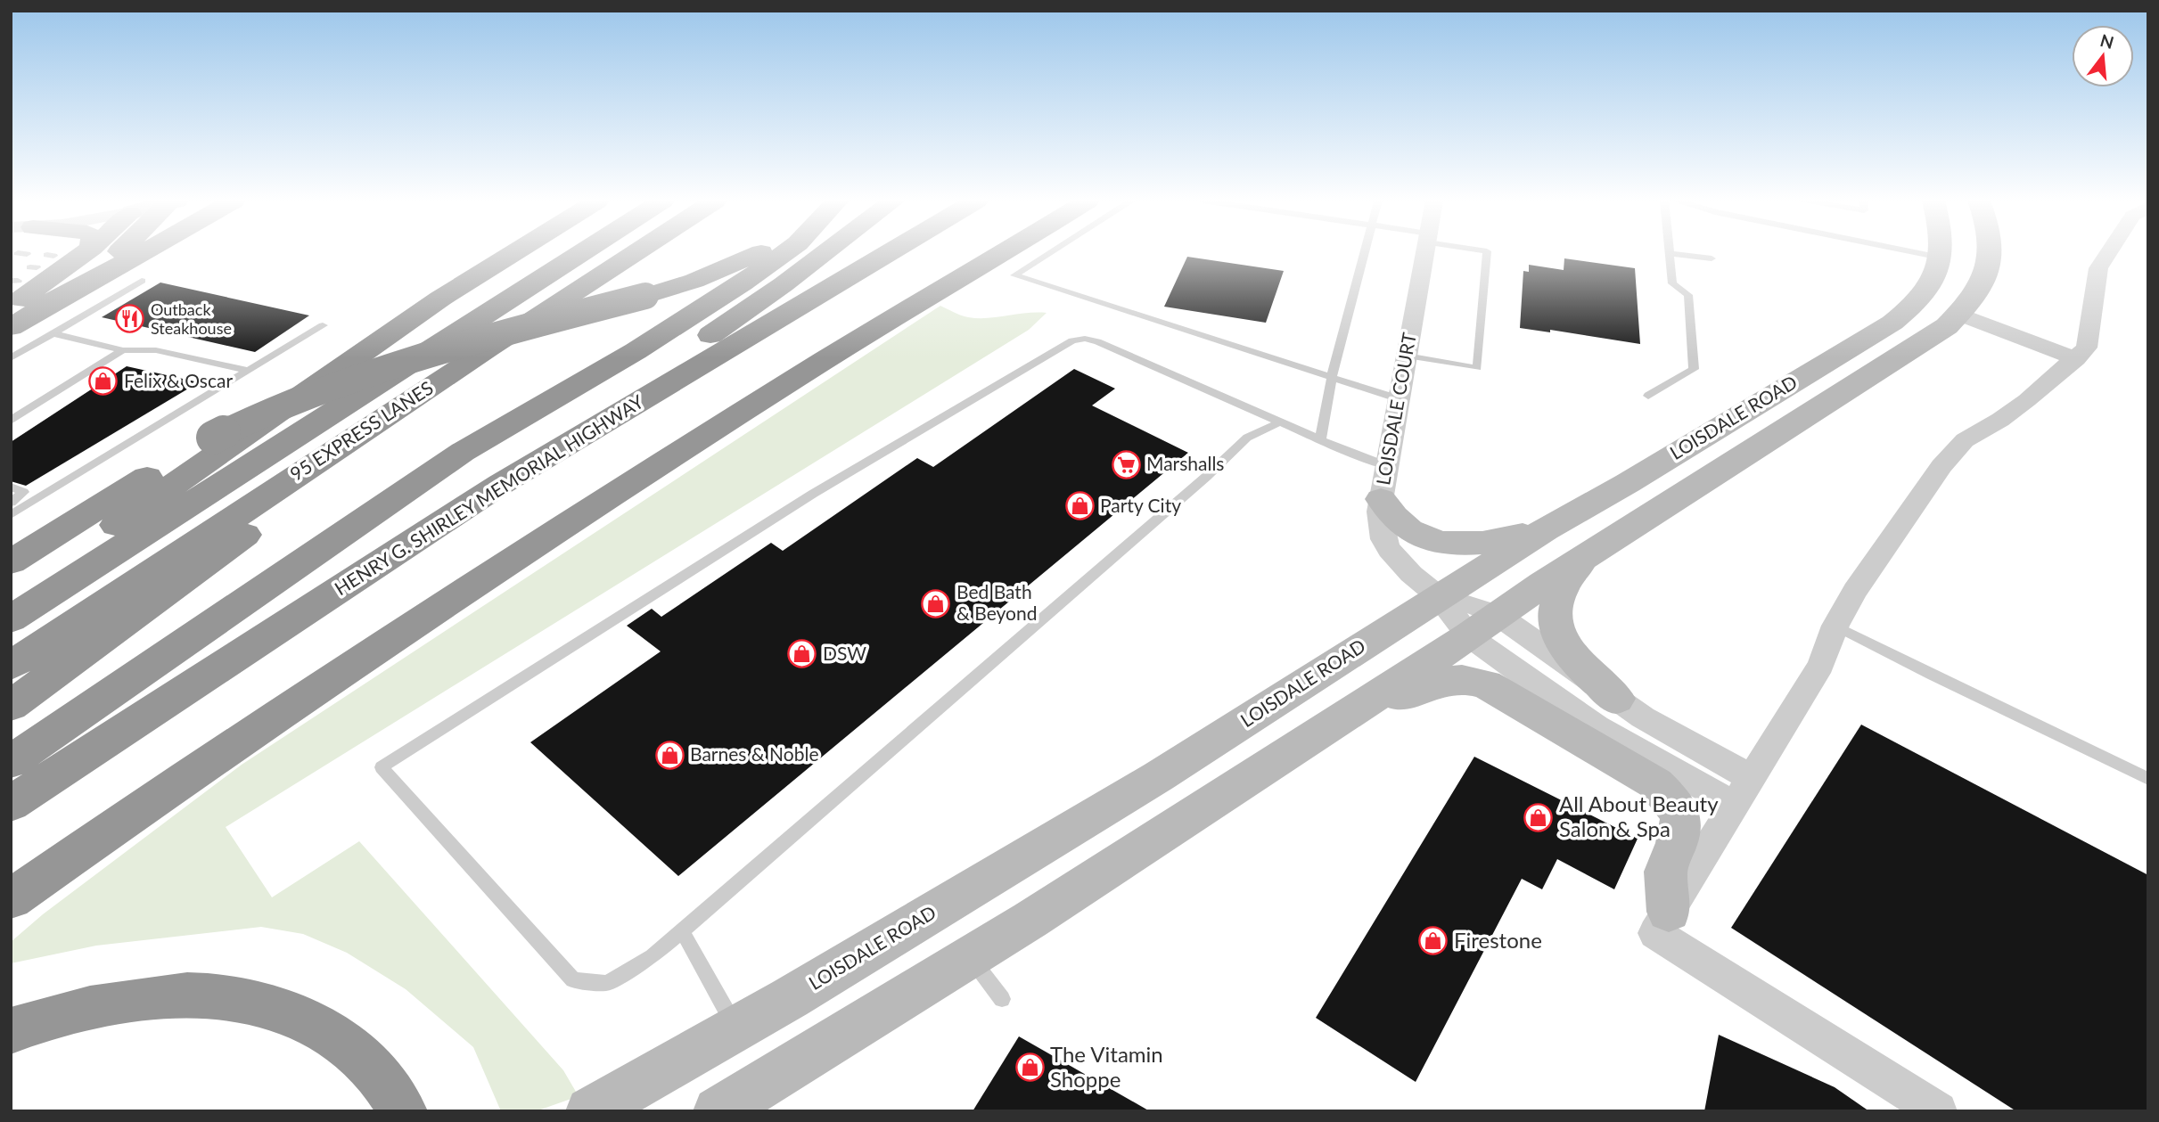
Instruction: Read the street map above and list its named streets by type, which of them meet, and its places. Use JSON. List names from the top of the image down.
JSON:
{
  "streets": {
    "highway": ["95 EXPRESS LANES", "HENRY G. SHIRLEY MEMORIAL HIGHWAY"],
    "main road": ["LOISDALE ROAD"],
    "street": ["LOISDALE COURT"]
  },
  "crossings": [
    ["LOISDALE COURT", "LOISDALE ROAD"]
  ],
  "places": {
    "restaurant": ["Outback Steakhouse"],
    "shop": [
      "Felix & Oscar",
      "Party City",
      "Bed Bath & Beyond",
      "DSW",
      "Barnes & Noble",
      "All About Beauty Salon & Spa",
      "Firestone",
      "The Vitamin Shoppe"
    ],
    "supermarket": ["Marshalls"]
  },
  "north": "top"
}
